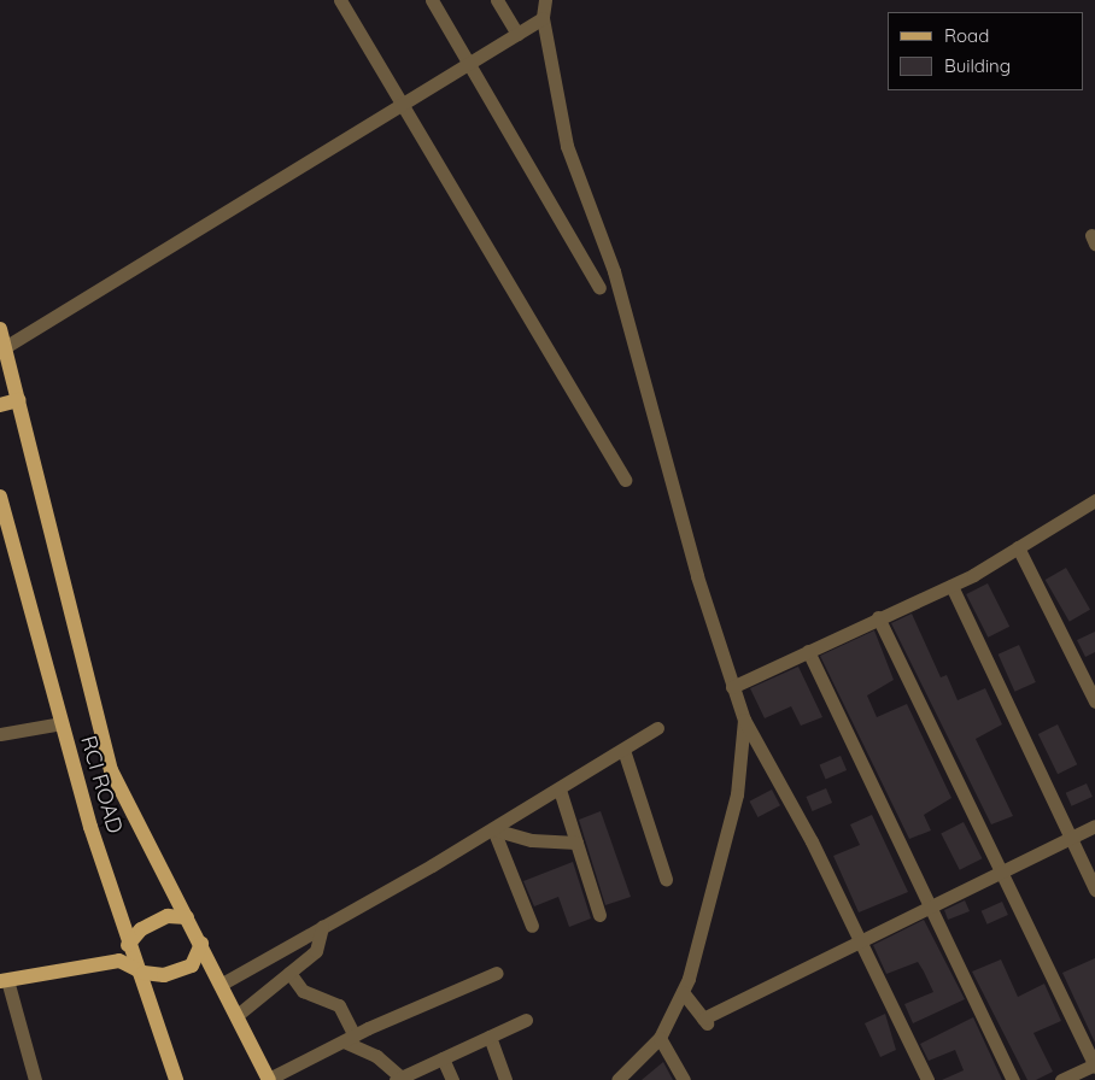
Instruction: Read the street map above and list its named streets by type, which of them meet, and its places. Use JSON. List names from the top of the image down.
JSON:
{
  "streets": {
    "main road": ["RCI ROAD"]
  },
  "legend": ["Road", "Building"]
}
